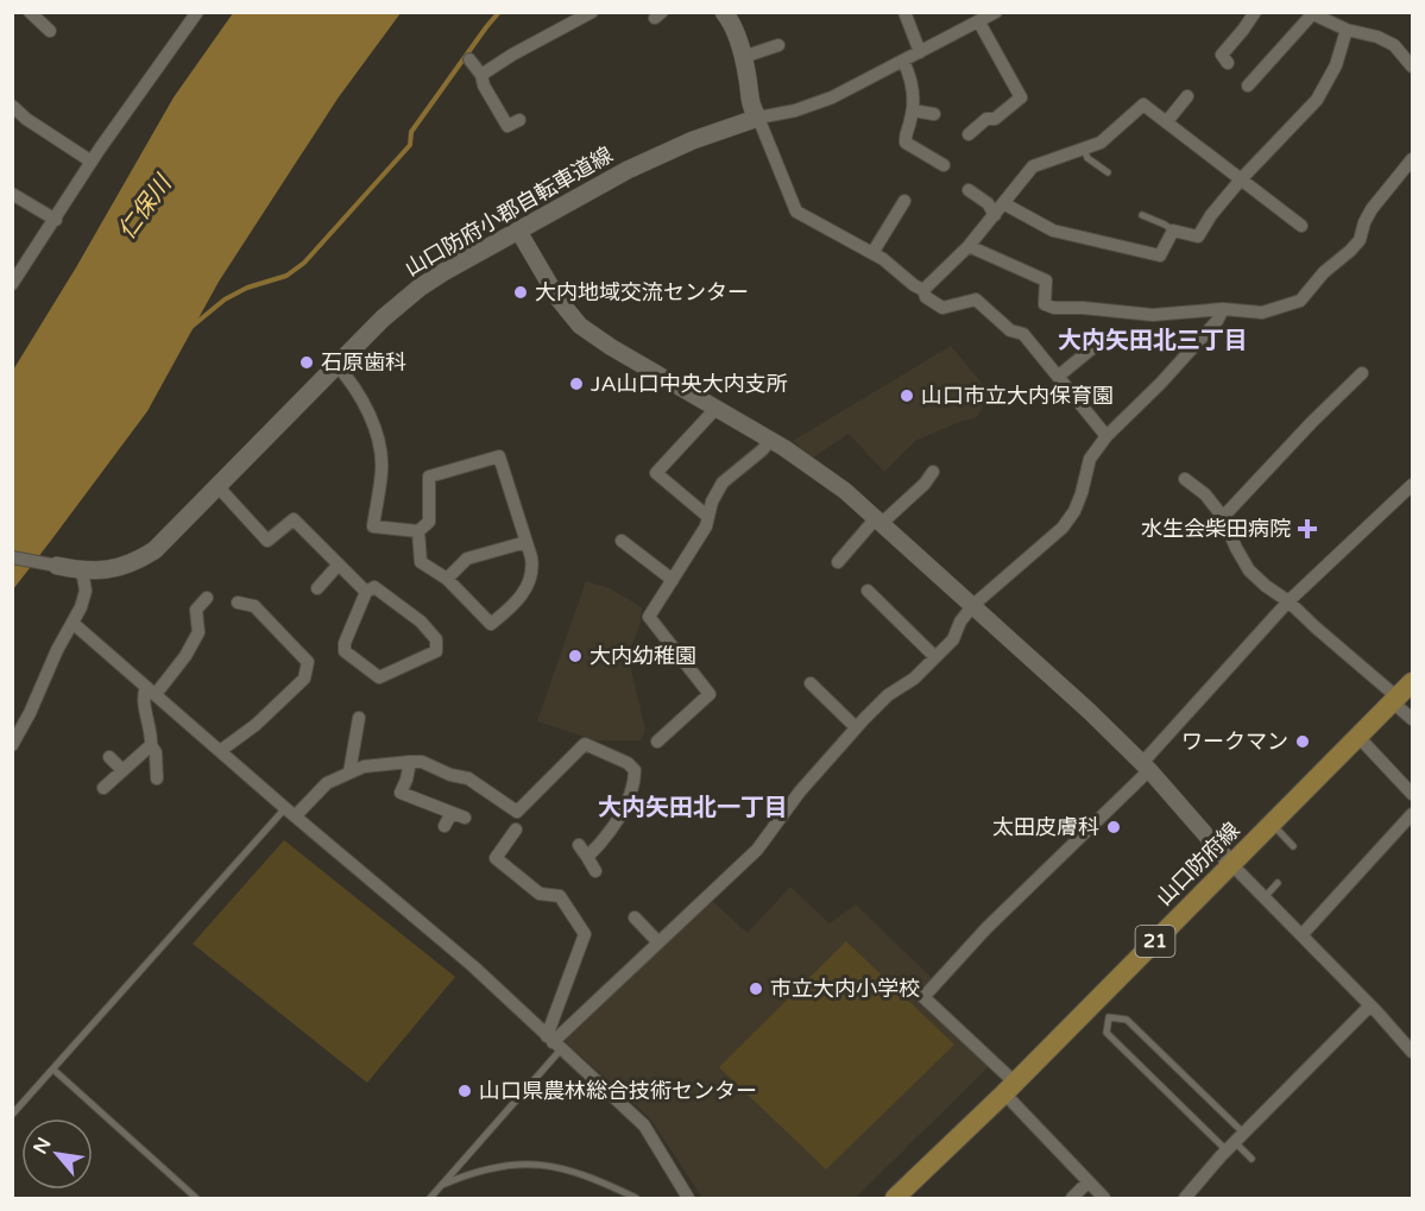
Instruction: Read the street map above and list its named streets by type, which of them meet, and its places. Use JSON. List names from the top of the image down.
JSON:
{
  "streets": {
    "main road": ["山口防府小郡自転車道線", "山口防府線", "21"]
  },
  "districts": ["大内矢田北三丁目", "大内矢田北一丁目"],
  "water": ["仁保川"],
  "places": {
    "other": [
      "大内地域交流センター",
      "石原歯科",
      "JA山口中央大内支所",
      "山口市立大内保育園",
      "大内幼稚園",
      "ワークマン",
      "太田皮膚科",
      "市立大内小学校",
      "山口県農林総合技術センター"
    ],
    "health": ["水生会柴田病院"]
  },
  "north": "top left"
}
